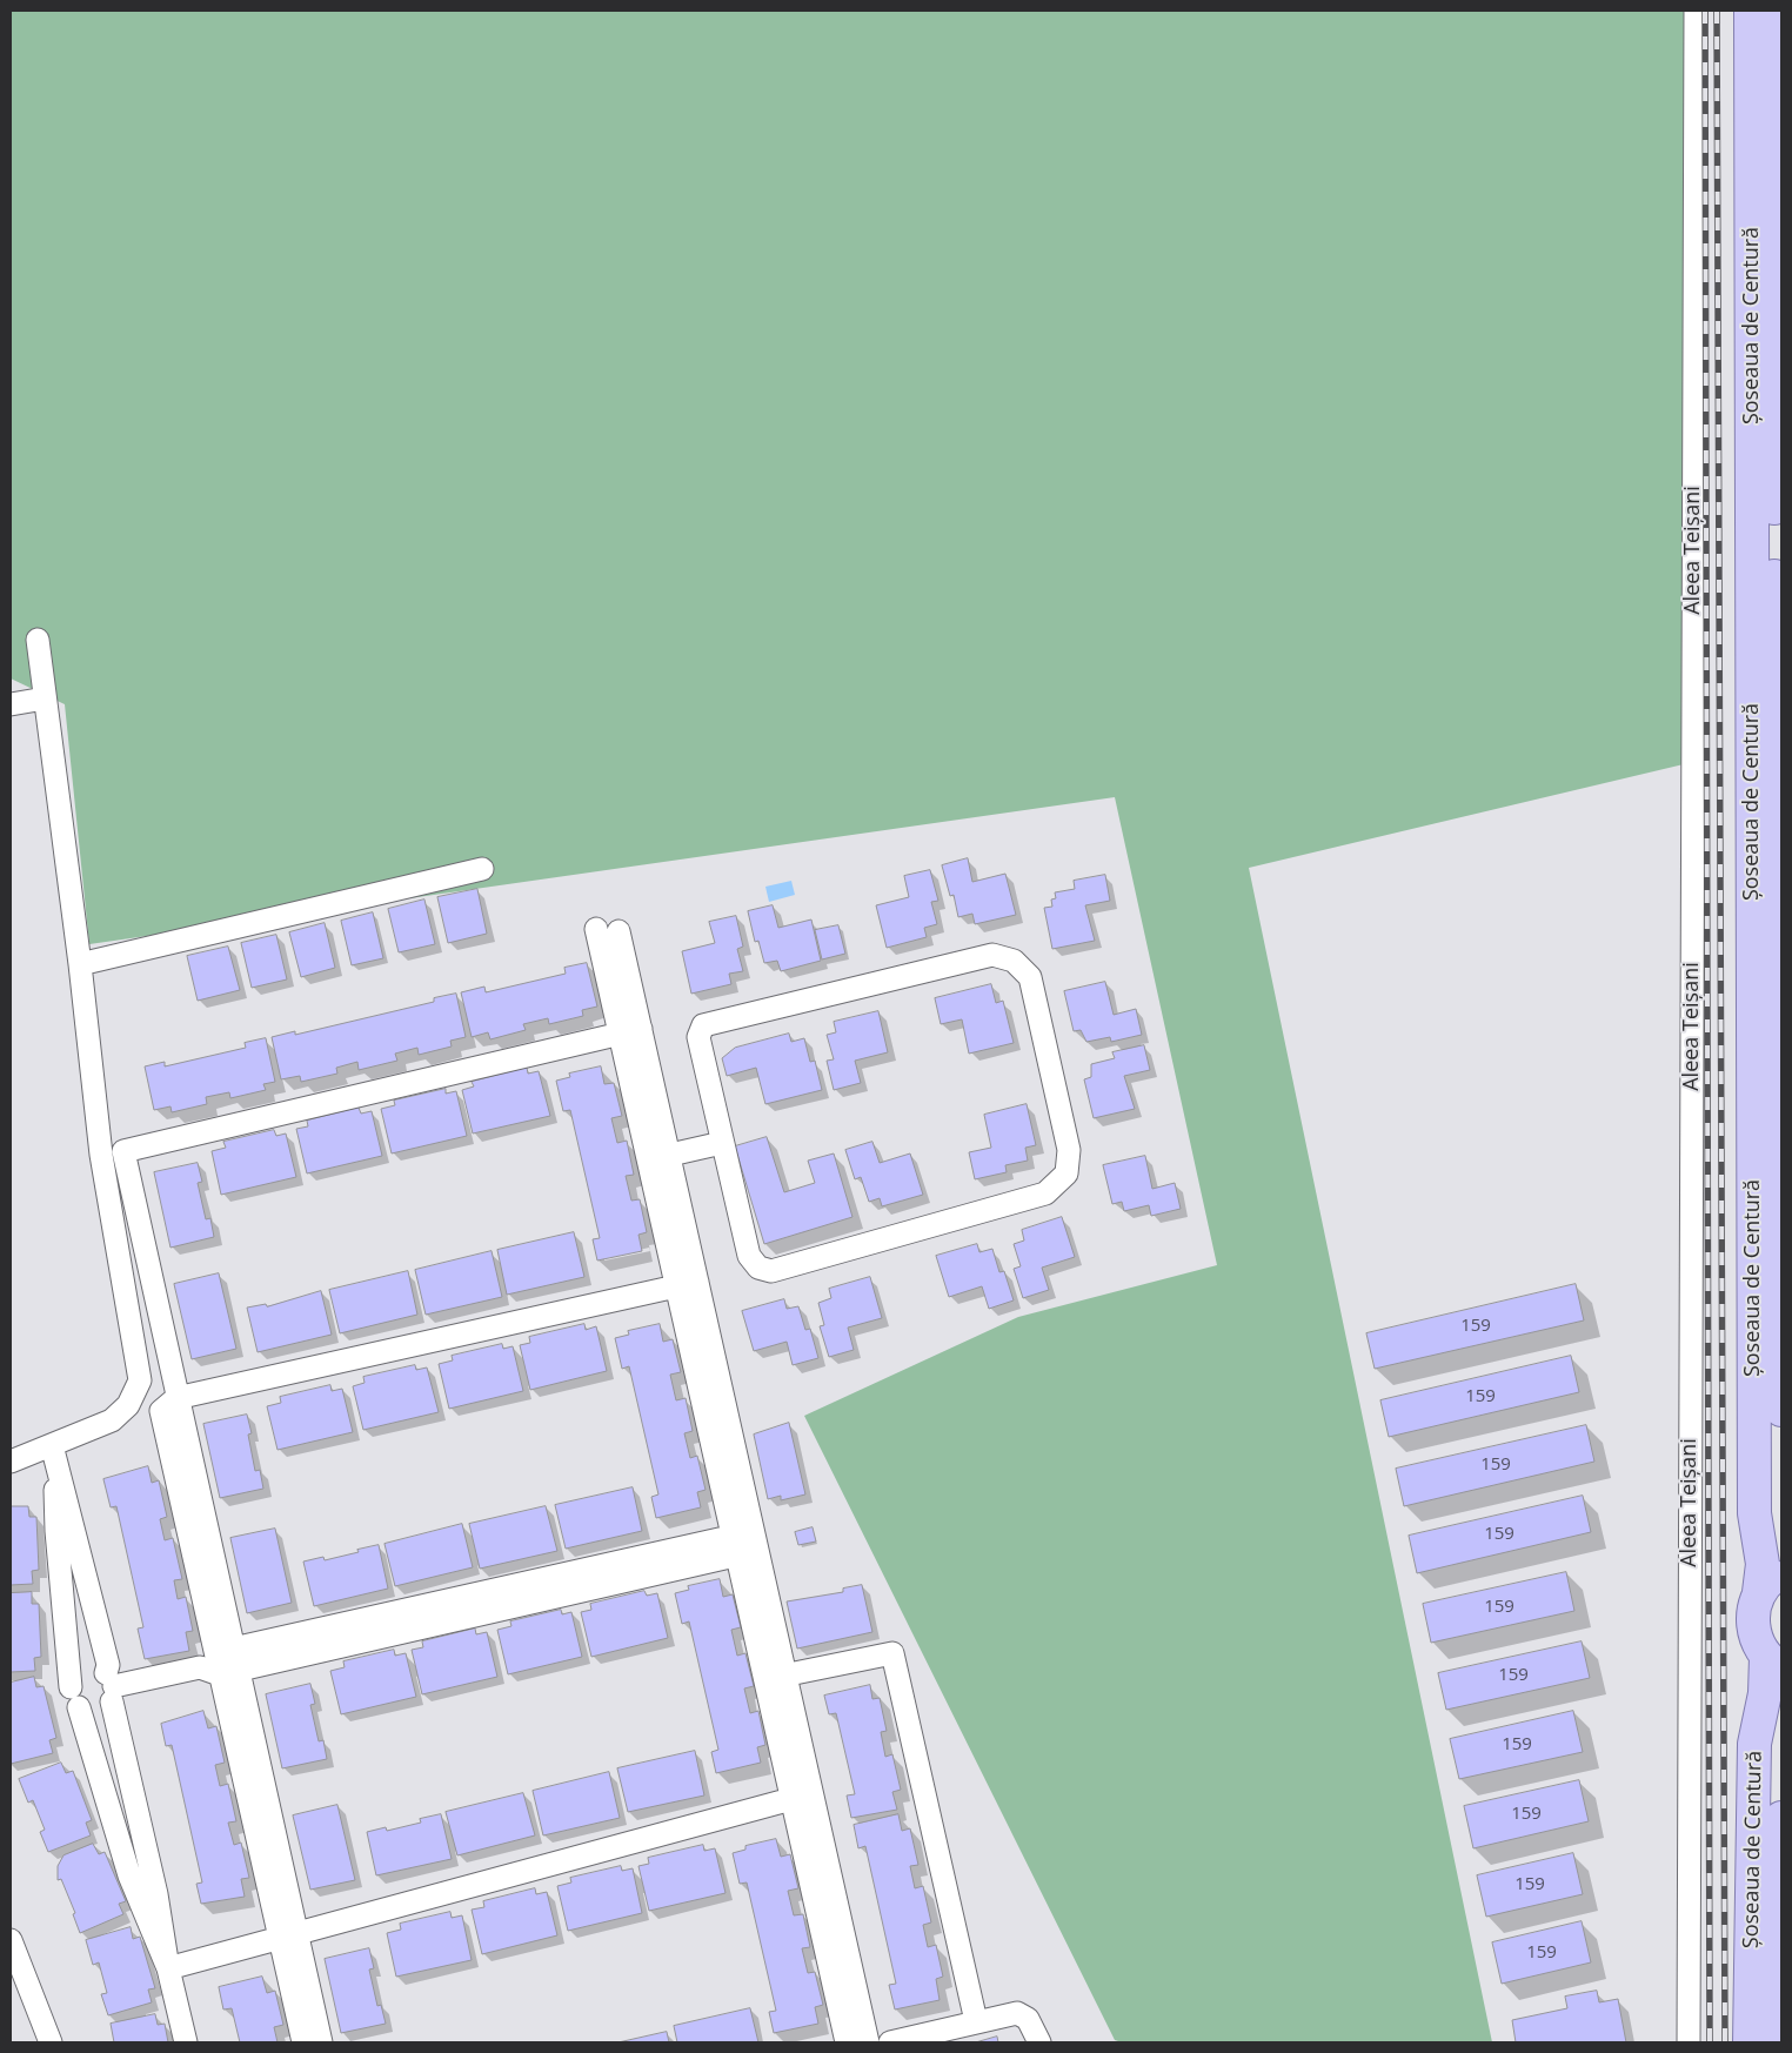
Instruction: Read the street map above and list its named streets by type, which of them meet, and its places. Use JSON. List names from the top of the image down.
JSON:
{
  "streets": {
    "main road": ["Șoseaua de Centură"],
    "street": ["Aleea Teișani"]
  },
  "house_numbers": [
    "159",
    "159",
    "159",
    "159",
    "159",
    "159",
    "159",
    "159",
    "159",
    "159"
  ]
}
